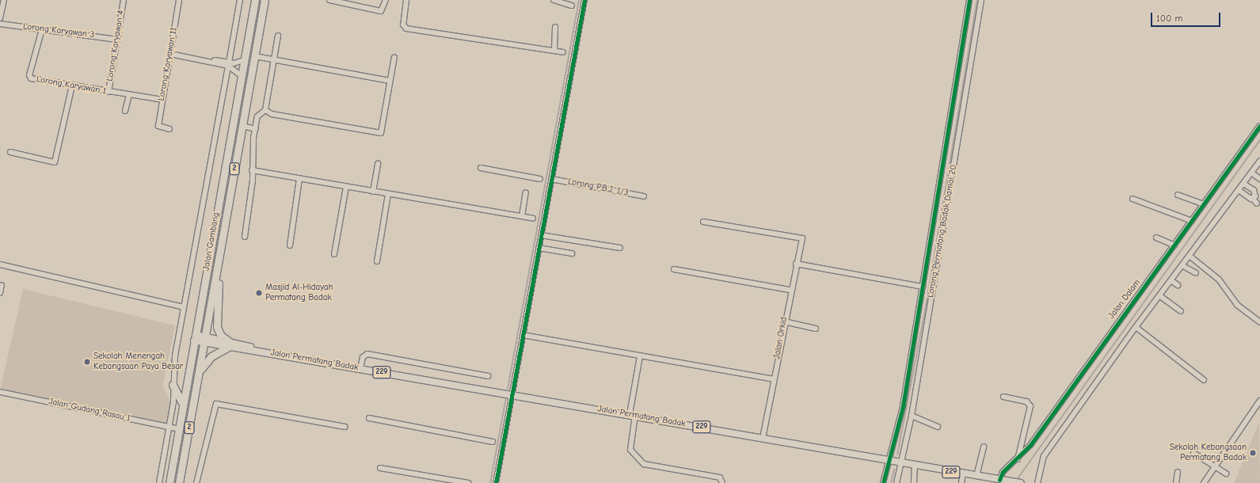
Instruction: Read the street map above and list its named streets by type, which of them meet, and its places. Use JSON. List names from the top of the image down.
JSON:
{
  "streets": {
    "highway": ["2", "Jalan Gambang"],
    "main road": ["Jalan Permatang Badak", "229"],
    "street": [
      "Lorong Karyawan 3",
      "Lorong Karyawan 4",
      "Lorong Karyawan 11",
      "Lorong Karyawan 1",
      "Lorong P.B.J. 1/3",
      "Lorong Permatang Badak Damai 20",
      "Jalan Dalam",
      "Jalan Orkid",
      "Jalan Gudang Rasau 1"
    ]
  },
  "crossings": [
    ["Lorong Karyawan 3", "Lorong Karyawan 4"],
    ["Lorong Karyawan 3", "Lorong Karyawan 1"],
    ["Lorong Karyawan 4", "Lorong Karyawan 1"],
    ["Lorong Karyawan 11", "Lorong Karyawan 1"],
    ["Lorong Permatang Badak Damai 20", "Jalan Permatang Badak"],
    ["Jalan Gambang", "Jalan Permatang Badak"],
    ["Jalan Gambang", "Jalan Gudang Rasau 1"],
    ["Jalan Dalam", "Jalan Permatang Badak"],
    ["Jalan Orkid", "Jalan Permatang Badak"]
  ],
  "places": ["Masjid Al-Hidayah Permatang Badak", "Sekolah Menengah Kebangsaan Paya Besar", "Sekolah Kebangsaan Permatang Badak"],
  "scale_bar": "100 m"
}
